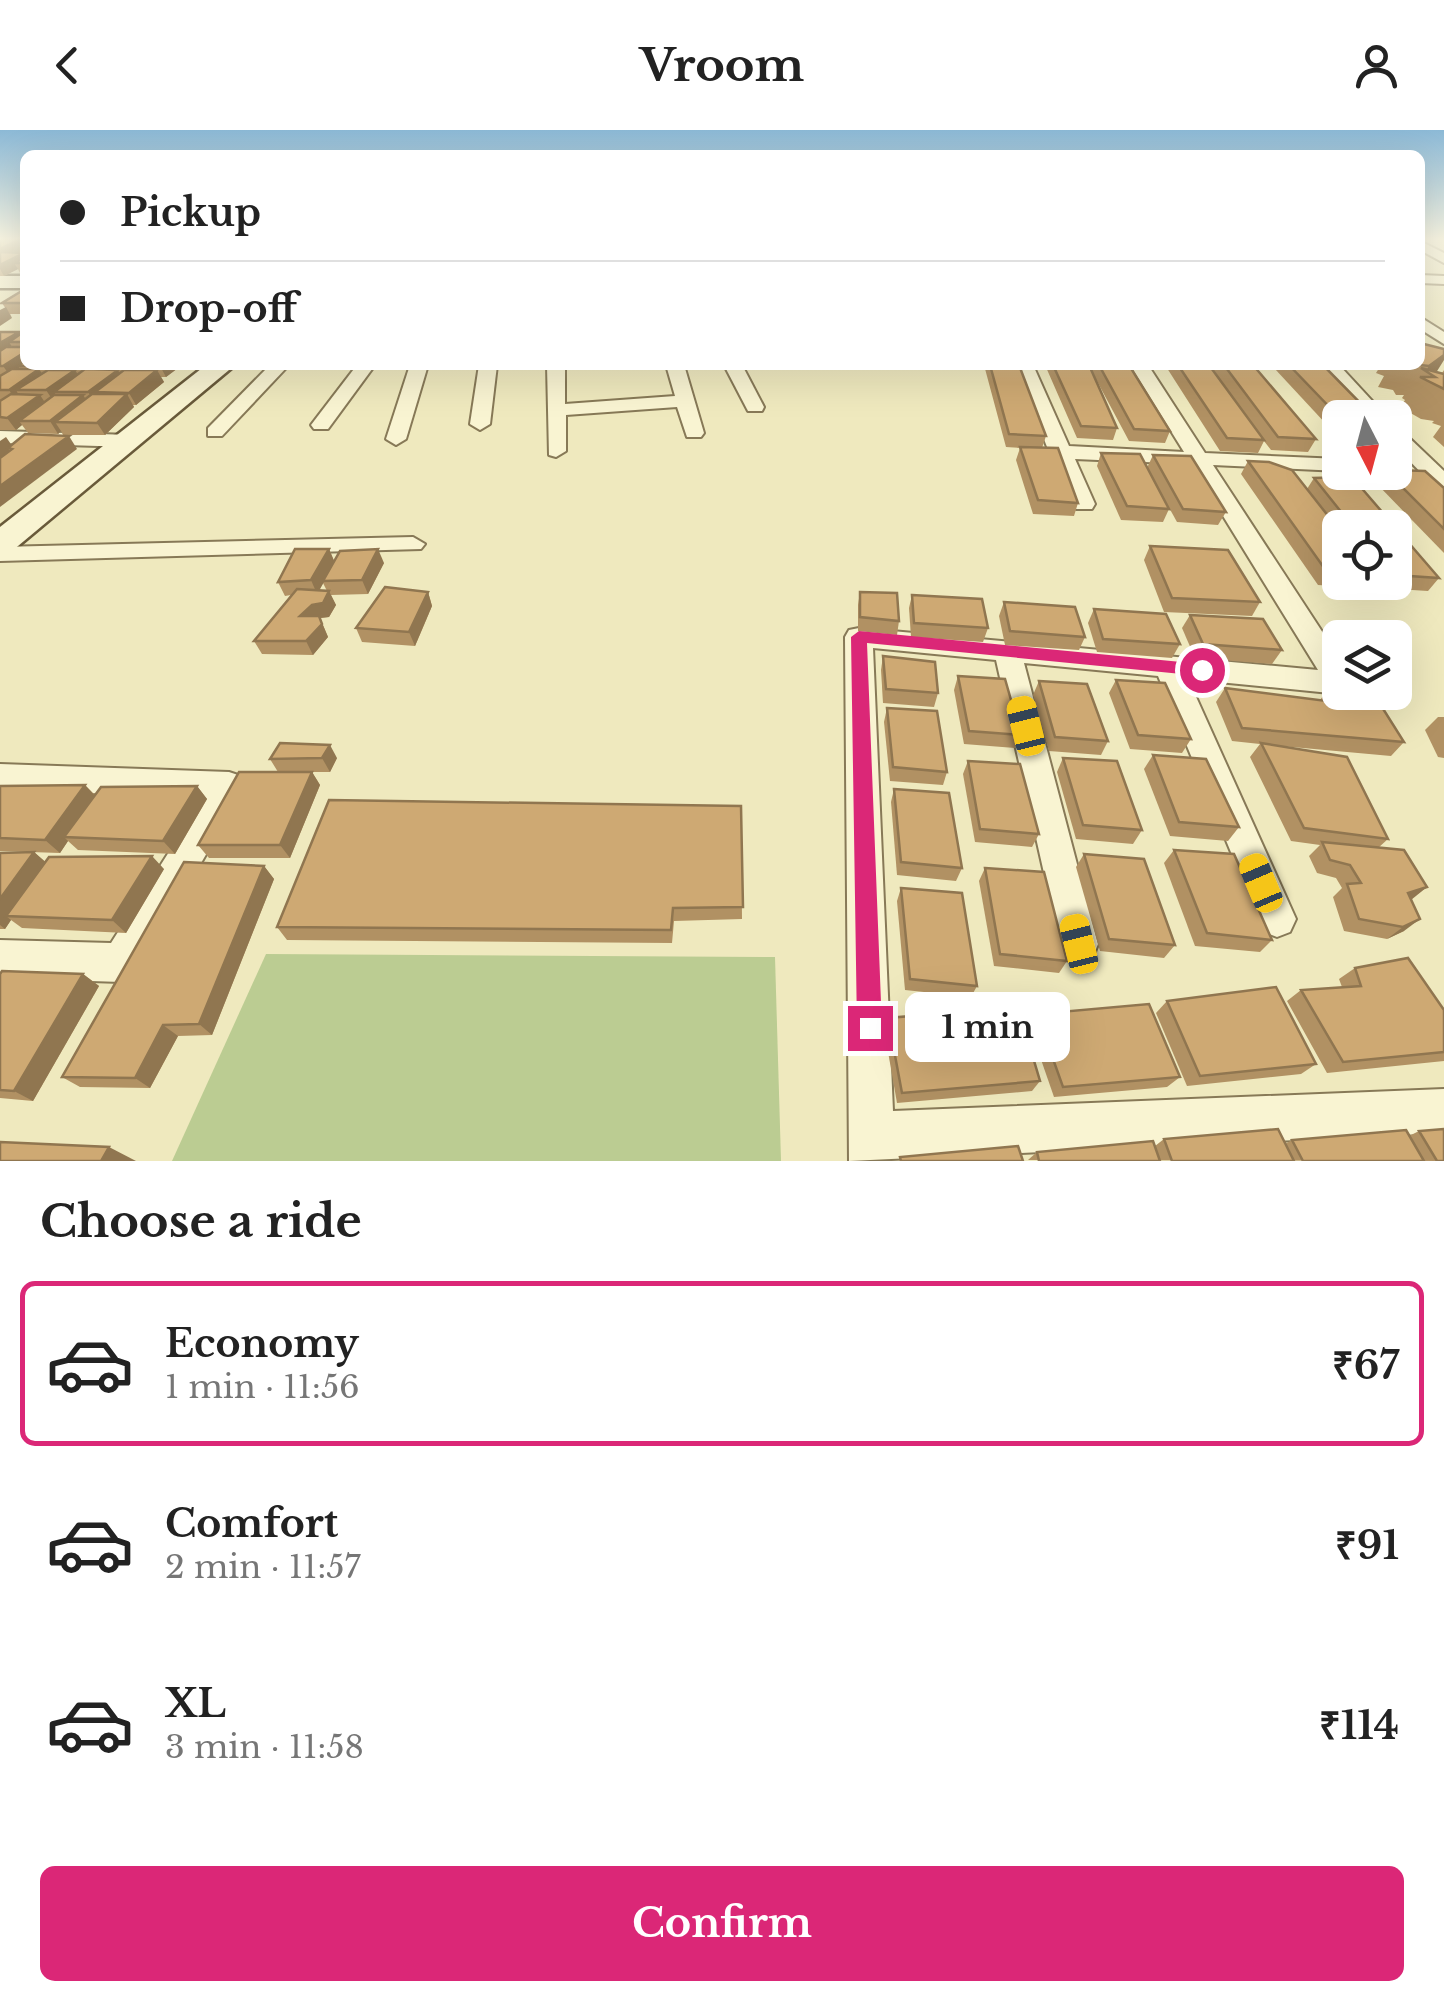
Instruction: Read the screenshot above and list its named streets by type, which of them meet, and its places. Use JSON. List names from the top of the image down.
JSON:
{
  "north": "bottom",
  "page": {
    "header": "Vroom",
    "banner": ["Pickup", "Drop-off"],
    "bubble": "1 min",
    "heading": "Choose a ride",
    "list": [
      {
        "name": "Economy",
        "note": "1 min · 11:56",
        "value": "₹67"
      },
      {
        "name": "Comfort",
        "note": "2 min · 11:57",
        "value": "₹91"
      },
      {
        "name": "XL",
        "note": "3 min · 11:58",
        "value": "₹114"
      }
    ],
    "buttons": "Confirm"
  }
}
